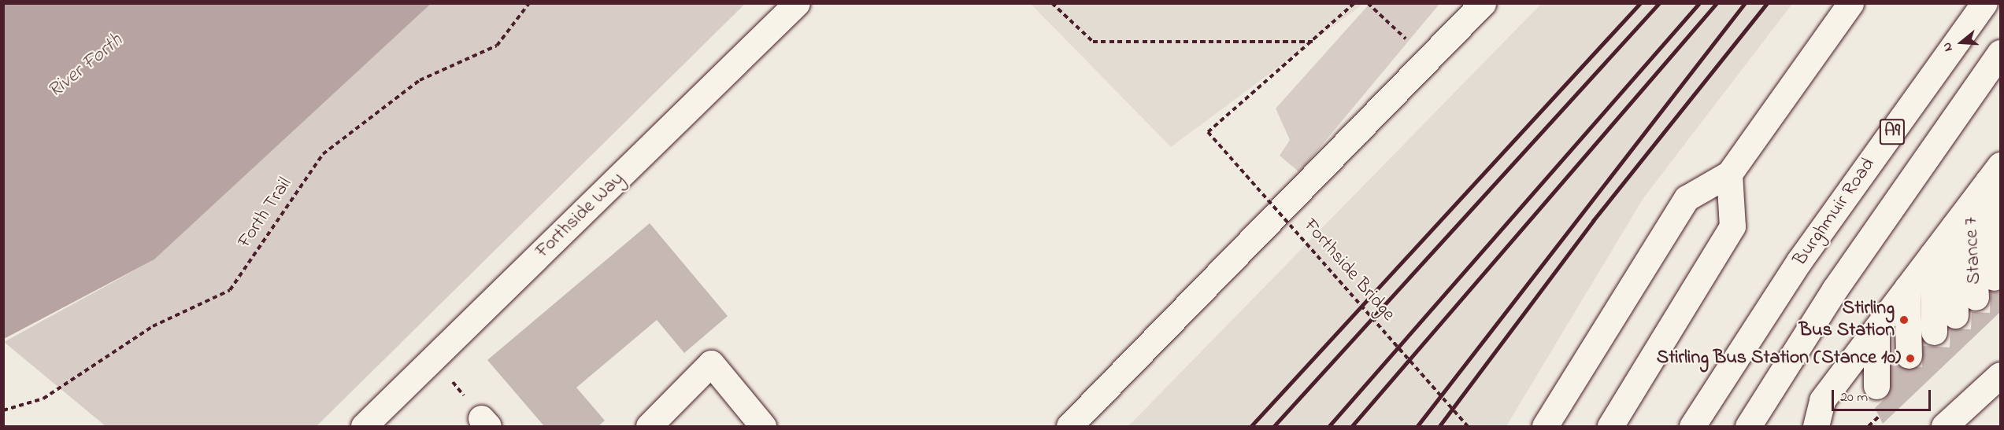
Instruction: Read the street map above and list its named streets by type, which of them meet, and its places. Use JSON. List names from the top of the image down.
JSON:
{
  "streets": {
    "street": [
      "A9",
      "Burghmuir Road",
      "Forthside Way",
      "Stance 7"
    ],
    "path": ["Forth Trail", "Forthside Bridge"]
  },
  "water": ["River Forth"],
  "places": ["Stirling Bus Station", "Stirling Bus Station (Stance 10)"],
  "scale_bar": "20 m",
  "north": "left"
}
